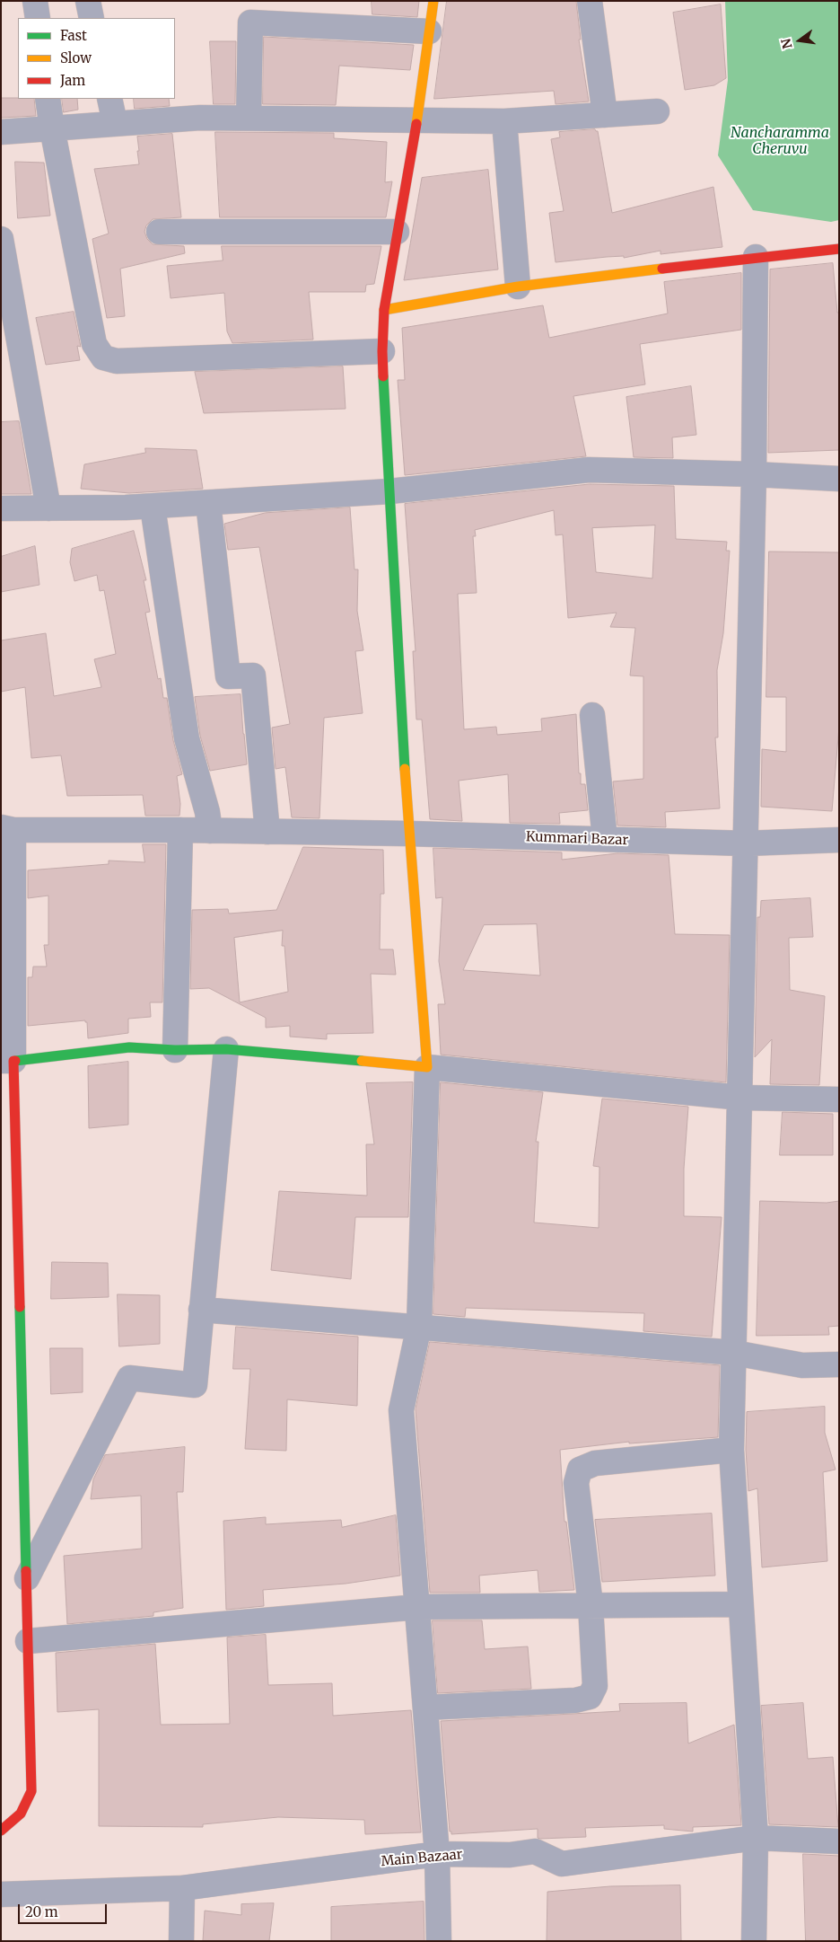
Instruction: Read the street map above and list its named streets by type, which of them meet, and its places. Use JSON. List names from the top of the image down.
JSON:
{
  "streets": {
    "street": ["Kummari Bazar", "Main Bazaar"]
  },
  "water": ["Nancharamma Cheruvu"],
  "legend": ["Fast", "Slow", "Jam"],
  "scale_bar": "20 m",
  "north": "left"
}
